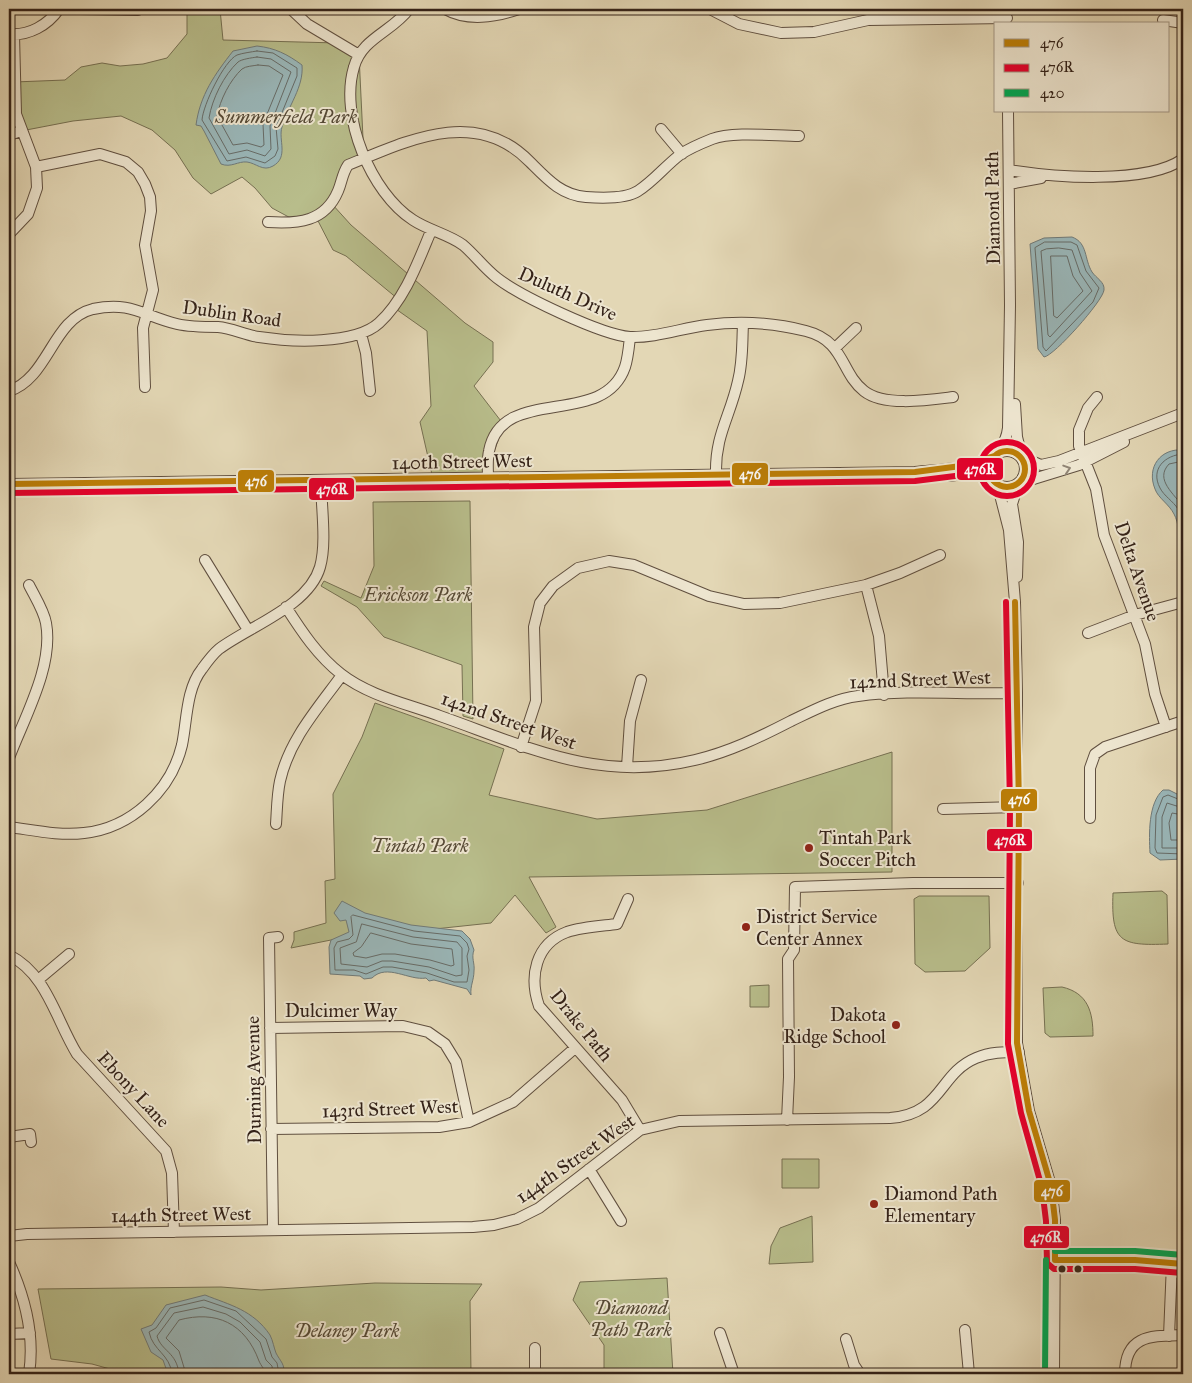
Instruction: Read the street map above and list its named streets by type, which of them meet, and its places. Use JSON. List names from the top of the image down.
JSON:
{
  "streets": {
    "street": [
      "Diamond Path",
      "Duluth Drive",
      "Dublin Road",
      "140th Street West",
      "Delta Avenue",
      "142nd Street West",
      "Dulcimer Way",
      "Drake Path",
      "Durning Avenue",
      "Ebony Lane",
      "143rd Street West",
      "144th Street West"
    ]
  },
  "crossings": [
    ["Diamond Path", "140th Street West"],
    ["Diamond Path", "142nd Street West"],
    ["Diamond Path", "144th Street West"],
    ["Duluth Drive", "Dublin Road"],
    ["Dulcimer Way", "Durning Avenue"],
    ["Dulcimer Way", "143rd Street West"],
    ["Drake Path", "143rd Street West"],
    ["Drake Path", "144th Street West"],
    ["Durning Avenue", "143rd Street West"],
    ["Durning Avenue", "144th Street West"],
    ["Ebony Lane", "144th Street West"]
  ],
  "parks": [
    "Summerfield Park",
    "Erickson Park",
    "Tintah Park",
    "Diamond Path Park",
    "Delaney Park"
  ],
  "places": [
    "Tintah Park Soccer Pitch",
    "District Service Center Annex",
    "Dakota Ridge School",
    "Diamond Path Elementary"
  ],
  "lines": ["transit line 476R", "transit line 476", "transit line 420"],
  "legend": ["476", "476R", "420"]
}
